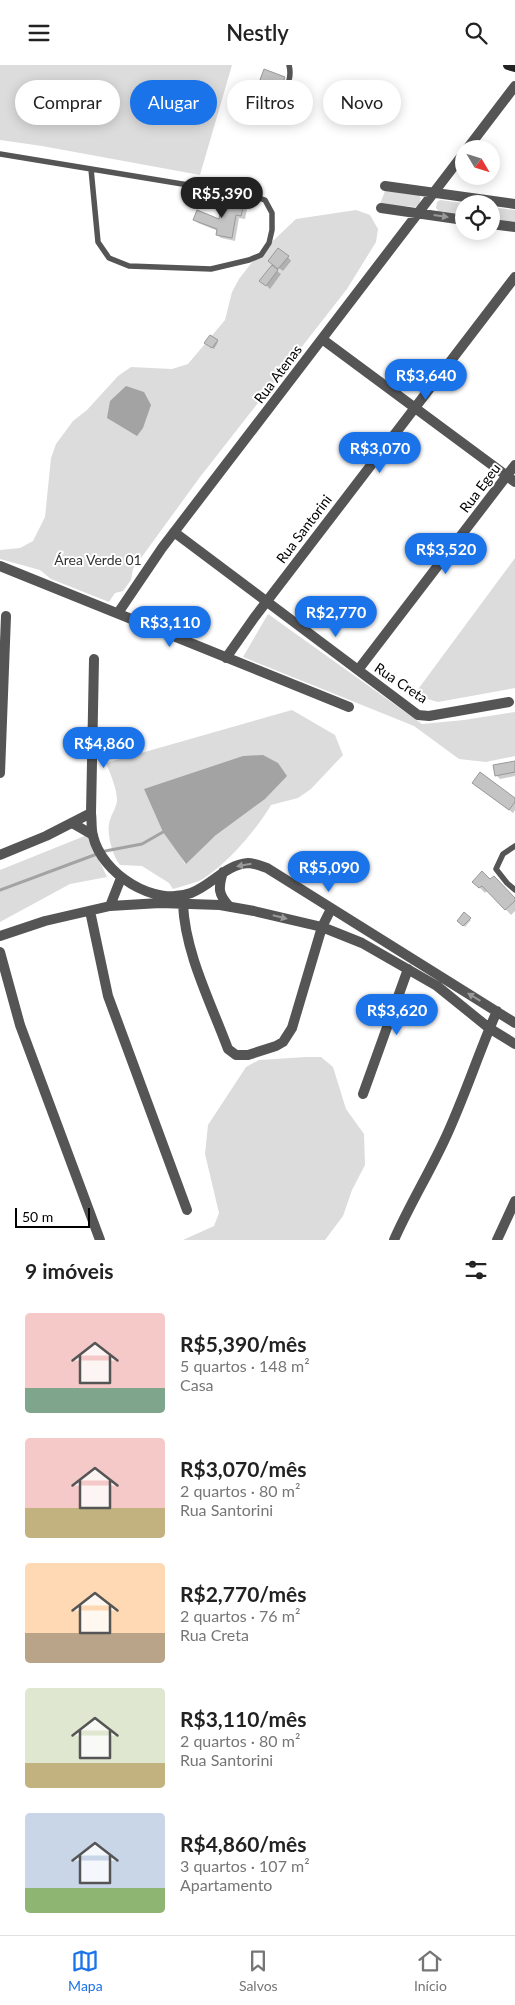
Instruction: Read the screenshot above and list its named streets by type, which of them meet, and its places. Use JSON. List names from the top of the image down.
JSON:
{
  "streets": {
    "street": [
      "Rua Atenas",
      "Rua Egeu",
      "Rua Santorini",
      "Rua Creta"
    ]
  },
  "crossings": [
    ["Rua Atenas", "Rua Creta"],
    ["Rua Egeu", "Rua Creta"],
    ["Rua Santorini", "Rua Creta"]
  ],
  "parks": ["Área Verde 01"],
  "scale_bar": "50 m",
  "north": "bottom right",
  "page": {
    "header": "Nestly",
    "chip": [
      "Comprar",
      "Alugar",
      "Filtros",
      "Novo"
    ],
    "price": [
      "R$5,390",
      "R$3,640",
      "R$3,070",
      "R$3,520",
      "R$2,770",
      "R$3,110",
      "R$4,860",
      "R$5,090",
      "R$3,620"
    ],
    "scale": "50 m",
    "heading": "9 imóveis",
    "list": [
      {
        "name": "R$5,390/mês",
        "note": "5 quartos · 148 m² · Casa"
      },
      {
        "name": "R$3,070/mês",
        "note": "2 quartos · 80 m² · Rua Santorini"
      },
      {
        "name": "R$2,770/mês",
        "note": "2 quartos · 76 m² · Rua Creta"
      },
      {
        "name": "R$3,110/mês",
        "note": "2 quartos · 80 m² · Rua Santorini"
      },
      {
        "name": "R$4,860/mês",
        "note": "3 quartos · 107 m² · Apartamento"
      }
    ],
    "tabs": ["Mapa", "Salvos", "Início"]
  }
}
